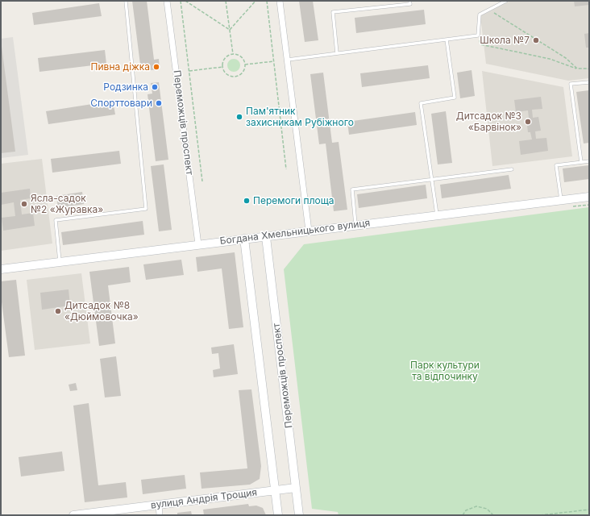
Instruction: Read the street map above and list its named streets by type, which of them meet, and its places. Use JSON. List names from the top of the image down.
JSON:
{
  "streets": {
    "street": ["Переможців проспект", "Богдана Хмельницького вулиця", "вулиця Андрія Трощия"]
  },
  "crossings": [
    ["Переможців проспект", "Богдана Хмельницького вулиця"],
    ["Переможців проспект", "вулиця Андрія Трощия"]
  ],
  "parks": ["Парк культури та відпочинку"],
  "places": [
    "Школа №7",
    "Пивна діжка",
    "Родзинка",
    "Спорттовари",
    "Пам'ятник захисникам Рубіжного",
    "Дитсадок №3 «Барвінок»",
    "Перемоги площа",
    "Ясла-садок №2 «Журавка»",
    "Дитсадок №8 «Дюймовочка»"
  ]
}
